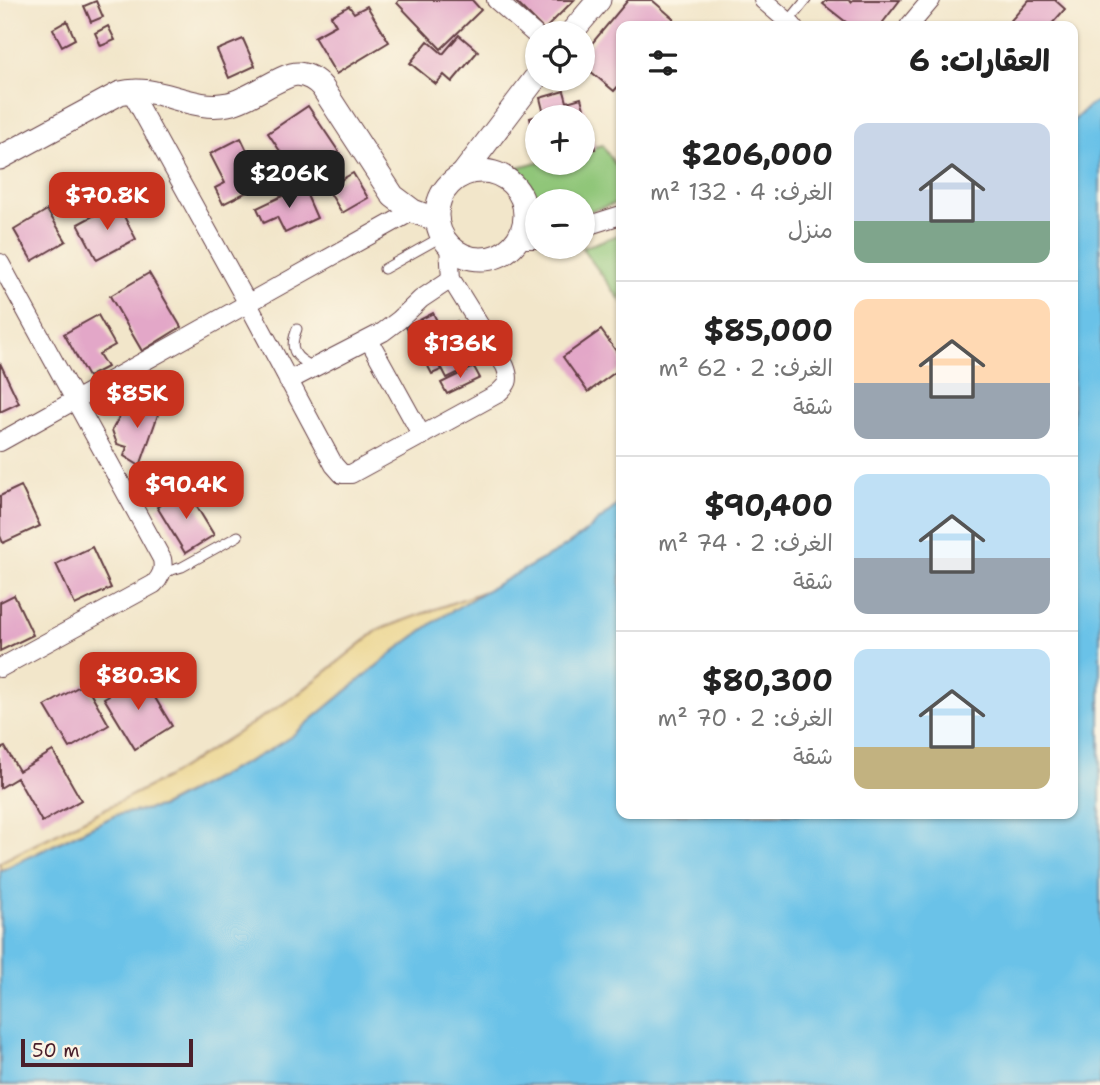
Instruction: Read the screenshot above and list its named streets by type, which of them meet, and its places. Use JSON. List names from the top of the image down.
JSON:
{
  "scale_bar": "50 m",
  "page": {
    "map_buttons": ["+", "−"],
    "heading": "العقارات: 6",
    "list": [
      {
        "name": "$206,000",
        "note": "الغرف: 4 · 132 m² · منزل"
      },
      {
        "name": "$85,000",
        "note": "الغرف: 2 · 62 m² · شقة"
      },
      {
        "name": "$90,400",
        "note": "الغرف: 2 · 74 m² · شقة"
      },
      {
        "name": "$80,300",
        "note": "الغرف: 2 · 70 m² · شقة"
      }
    ],
    "price": [
      "$206K",
      "$70.8K",
      "$136K",
      "$85K",
      "$90.4K",
      "$80.3K"
    ],
    "scale": "50 m"
  }
}
